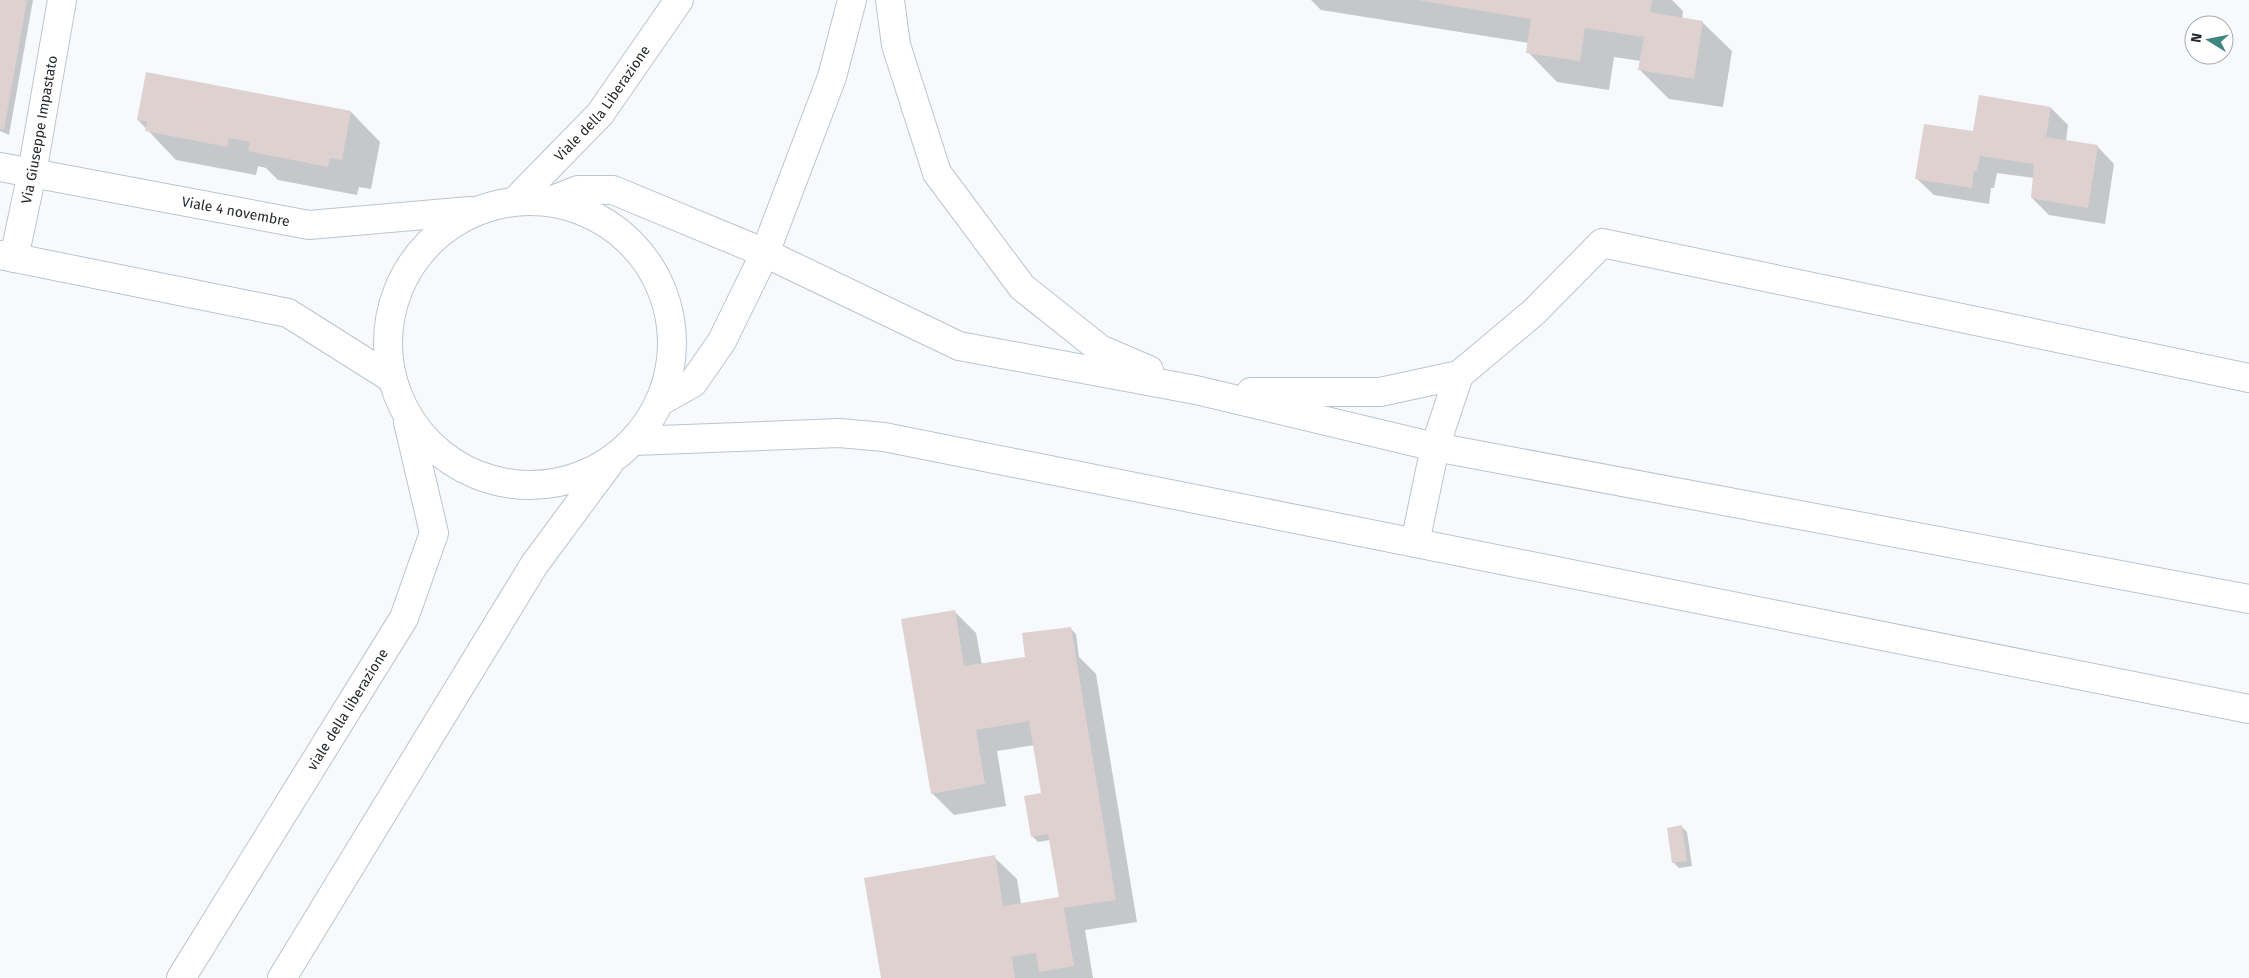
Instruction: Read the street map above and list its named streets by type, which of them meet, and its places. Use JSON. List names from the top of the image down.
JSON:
{
  "streets": {
    "street": [
      "Viale della Liberazione",
      "Via Giuseppe Impastato",
      "Viale 4 novembre",
      "viale della liberazione"
    ]
  },
  "crossings": [
    ["Via Giuseppe Impastato", "Viale 4 novembre"]
  ],
  "north": "left"
}
